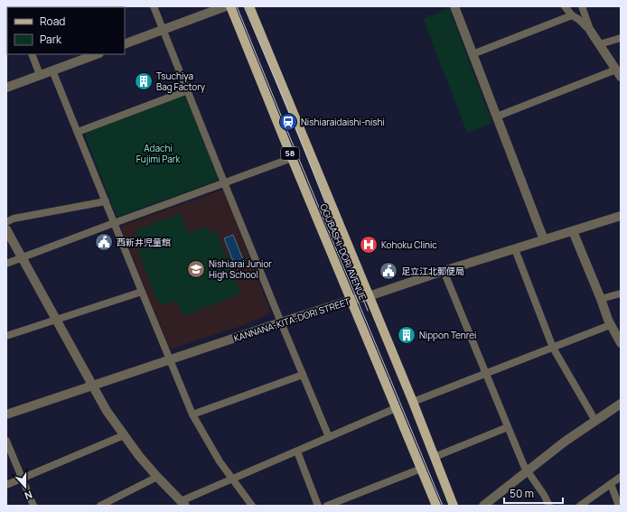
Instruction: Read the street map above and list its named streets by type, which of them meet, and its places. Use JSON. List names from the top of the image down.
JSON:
{
  "streets": {
    "main road": ["58", "OGUBASHI-DORI AVENUE"],
    "street": ["KANNANA-KITA-DORI STREET"]
  },
  "crossings": [
    ["OGUBASHI-DORI AVENUE", "KANNANA-KITA-DORI STREET"]
  ],
  "parks": ["Adachi Fujimi Park"],
  "places": {
    "building": ["Tsuchiya Bag Factory", "Nippon Tenrei"],
    "station": ["Nishiaraidaishi-nishi"],
    "public building": ["西新井児童館", "足立江北郵便局"],
    "hospital": ["Kohoku Clinic"],
    "school or university": ["Nishiarai Junior High School"]
  },
  "legend": ["Road", "Park"],
  "scale_bar": "50 m",
  "north": "bottom"
}
